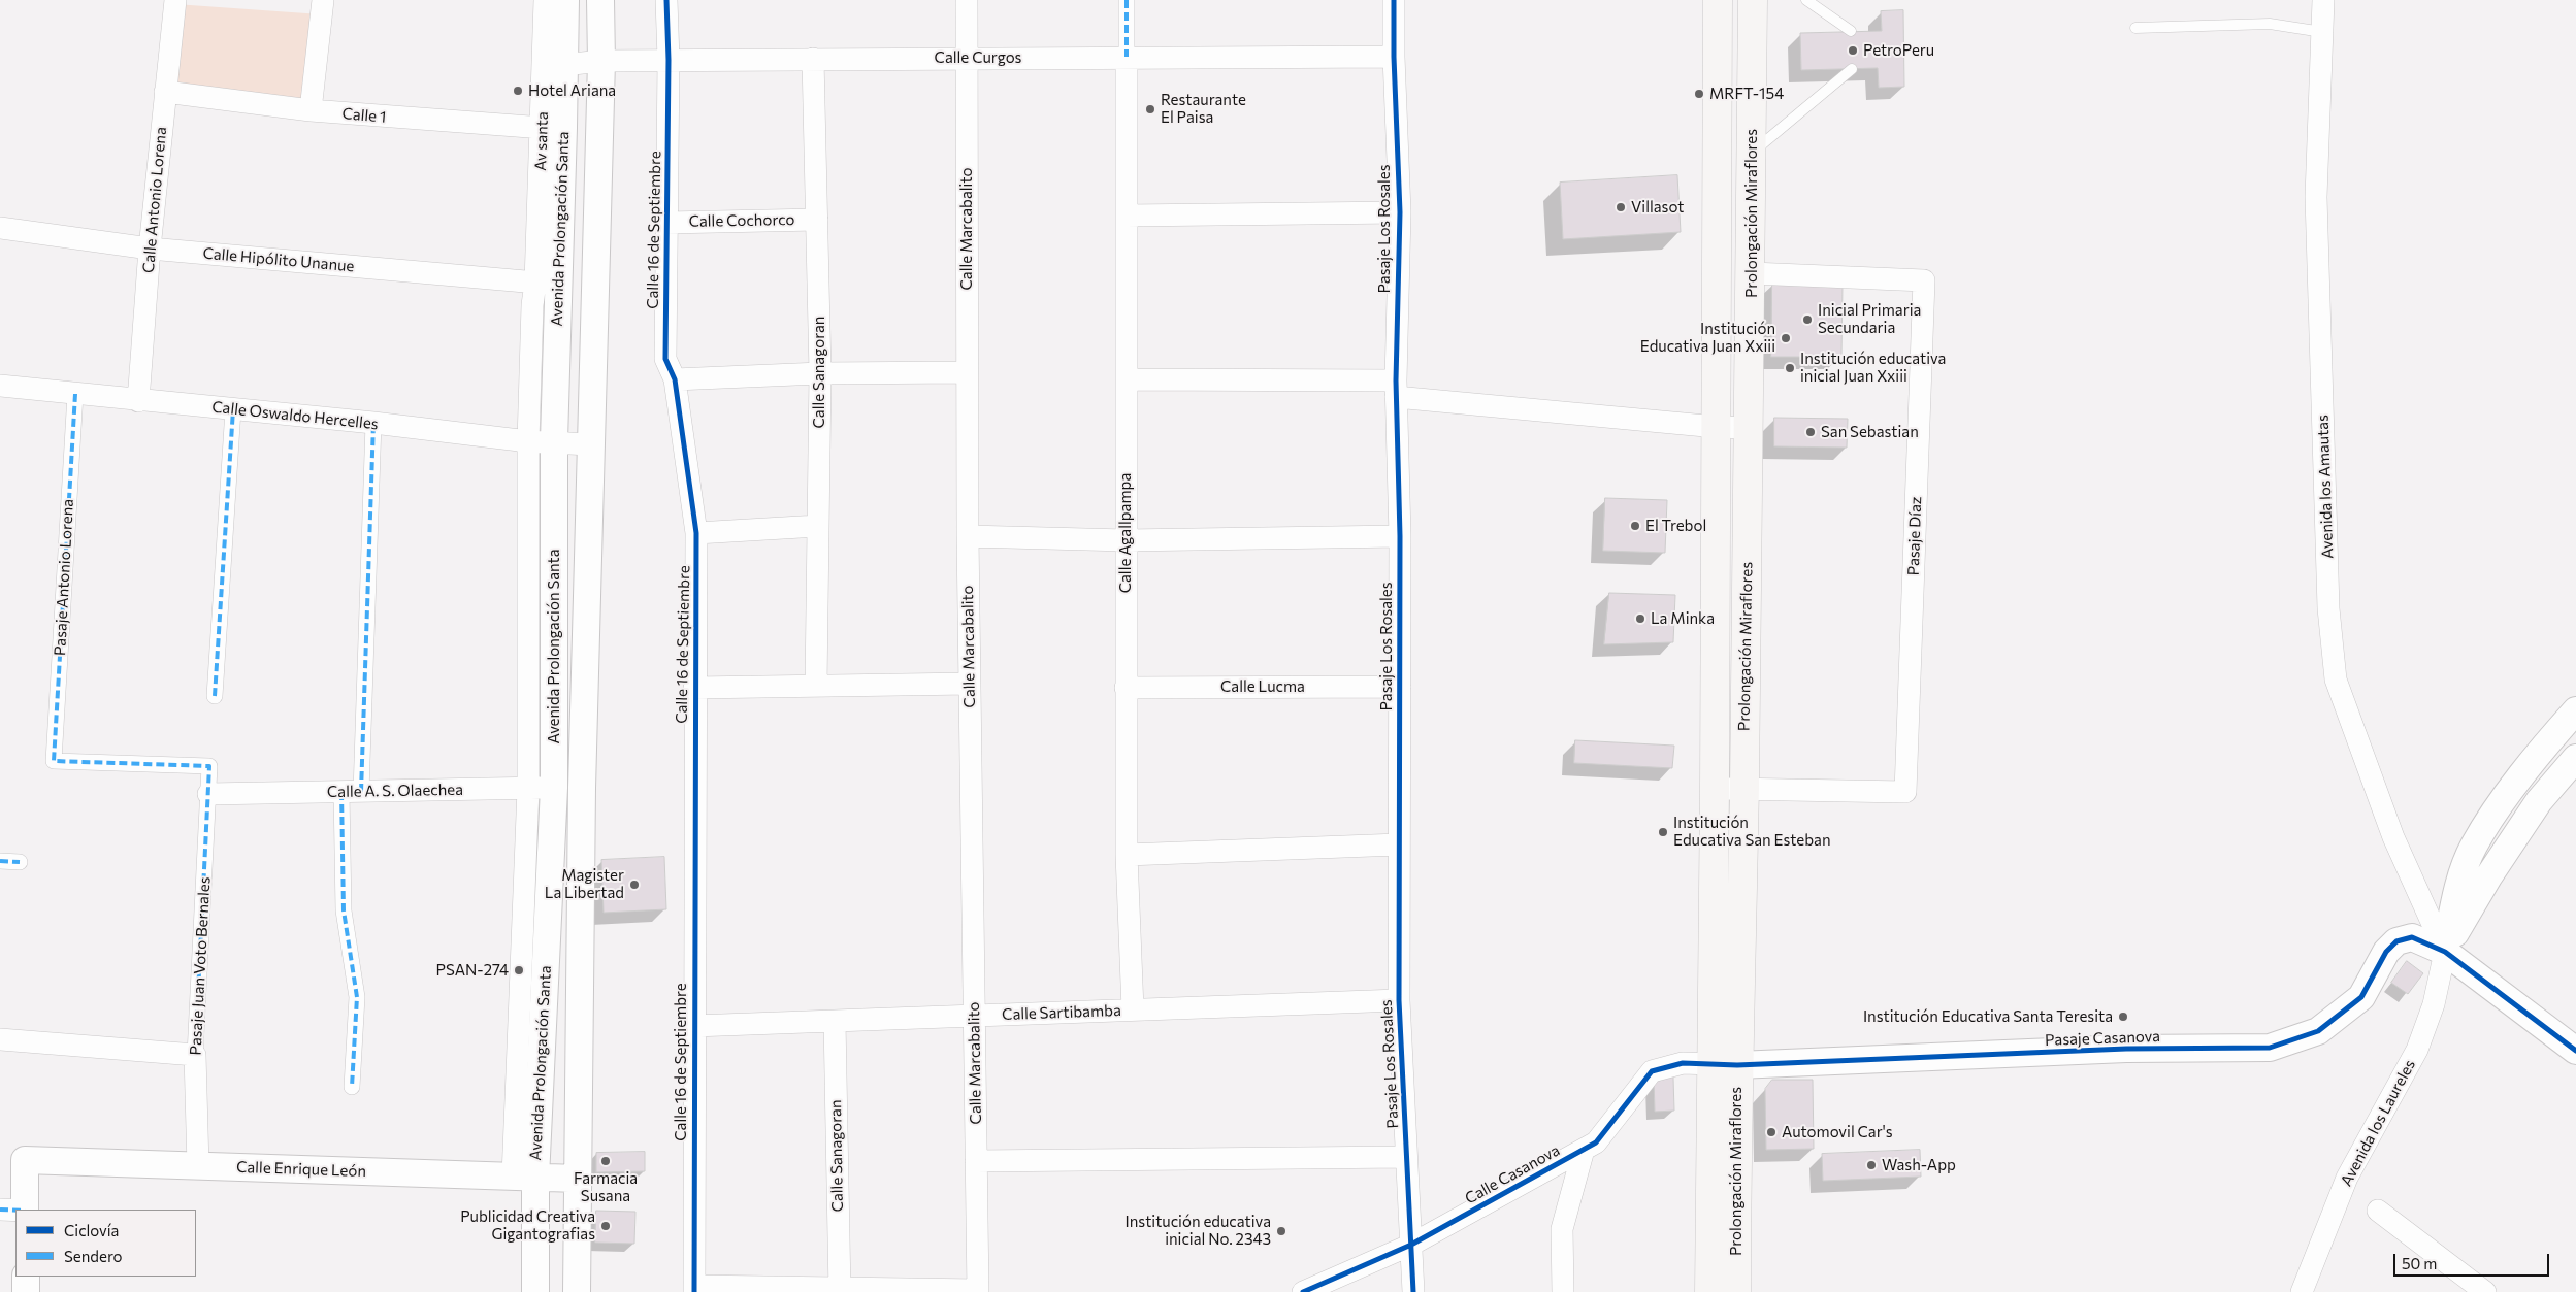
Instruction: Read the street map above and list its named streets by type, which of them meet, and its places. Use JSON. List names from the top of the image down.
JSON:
{
  "streets": {
    "main road": ["Prolongación Miraflores"],
    "street": [
      "Calle Curgos",
      "Calle 1",
      "Av santa",
      "Calle Antonio Lorena",
      "Calle Cochorco",
      "Avenida Prolongación Santa",
      "Calle Marcabalito",
      "Pasaje Los Rosales",
      "Calle 16 de Septiembre",
      "Calle Hipólito Unanue",
      "Calle Sanagoran",
      "Calle Oswaldo Hercelles",
      "Avenida los Amautas",
      "Calle Agallpampa",
      "Pasaje Díaz",
      "Pasaje Antonio Lorena",
      "Calle Lucma",
      "Calle A. S. Olaechea",
      "Pasaje Juan Voto Bernales",
      "Calle Sartibamba",
      "Pasaje Casanova",
      "Avenida los Laureles",
      "Calle Enrique León",
      "Calle Casanova"
    ]
  },
  "crossings": [
    ["Calle Curgos", "Avenida Prolongación Santa"],
    ["Calle Curgos", "Calle Marcabalito"],
    ["Calle Curgos", "Pasaje Los Rosales"],
    ["Calle Curgos", "Calle 16 de Septiembre"],
    ["Calle Curgos", "Calle Sanagoran"],
    ["Calle Curgos", "Calle Agallpampa"],
    ["Calle 1", "Av santa"],
    ["Calle 1", "Calle Antonio Lorena"],
    ["Calle 1", "Avenida Prolongación Santa"],
    ["Av santa", "Avenida Prolongación Santa"],
    ["Calle Antonio Lorena", "Calle Hipólito Unanue"],
    ["Calle Antonio Lorena", "Calle Oswaldo Hercelles"],
    ["Prolongación Miraflores", "Pasaje Díaz"],
    ["Prolongación Miraflores", "Pasaje Casanova"],
    ["Prolongación Miraflores", "Calle Casanova"],
    ["Calle Cochorco", "Calle 16 de Septiembre"],
    ["Calle Cochorco", "Calle Sanagoran"],
    ["Avenida Prolongación Santa", "Calle Hipólito Unanue"],
    ["Avenida Prolongación Santa", "Calle Oswaldo Hercelles"],
    ["Avenida Prolongación Santa", "Calle A. S. Olaechea"],
    ["Avenida Prolongación Santa", "Calle Enrique León"],
    ["Calle Marcabalito", "Calle Sartibamba"],
    ["Pasaje Los Rosales", "Calle Lucma"],
    ["Pasaje Los Rosales", "Calle Sartibamba"],
    ["Pasaje Los Rosales", "Calle Casanova"],
    ["Calle 16 de Septiembre", "Calle Sartibamba"],
    ["Calle Sanagoran", "Calle Sartibamba"],
    ["Calle Oswaldo Hercelles", "Pasaje Antonio Lorena"],
    ["Avenida los Amautas", "Pasaje Casanova"],
    ["Avenida los Amautas", "Avenida los Laureles"],
    ["Calle Agallpampa", "Calle Lucma"],
    ["Calle Agallpampa", "Calle Sartibamba"],
    ["Pasaje Antonio Lorena", "Pasaje Juan Voto Bernales"],
    ["Calle A. S. Olaechea", "Pasaje Juan Voto Bernales"],
    ["Pasaje Juan Voto Bernales", "Calle Enrique León"],
    ["Pasaje Casanova", "Avenida los Laureles"],
    ["Pasaje Casanova", "Calle Casanova"]
  ],
  "places": [
    "PetroPeru",
    "Hotel Ariana",
    "MRFT-154",
    "Restaurante El Paisa",
    "Villasot",
    "Inicial Primaria Secundaria",
    "Institución Educativa Juan Xxiii",
    "Institución educativa inicial Juan Xxiii",
    "San Sebastian",
    "El Trebol",
    "La Minka",
    "Institución Educativa San Esteban",
    "Magister La Libertad",
    "PSAN-274",
    "Institución Educativa Santa Teresita",
    "Automovil Car's",
    "Farmacia Susana",
    "Wash-App",
    "Publicidad Creativa Gigantografias",
    "Institución educativa inicial No. 2343"
  ],
  "legend": ["Ciclovía", "Sendero"],
  "scale_bar": "50 m"
}
